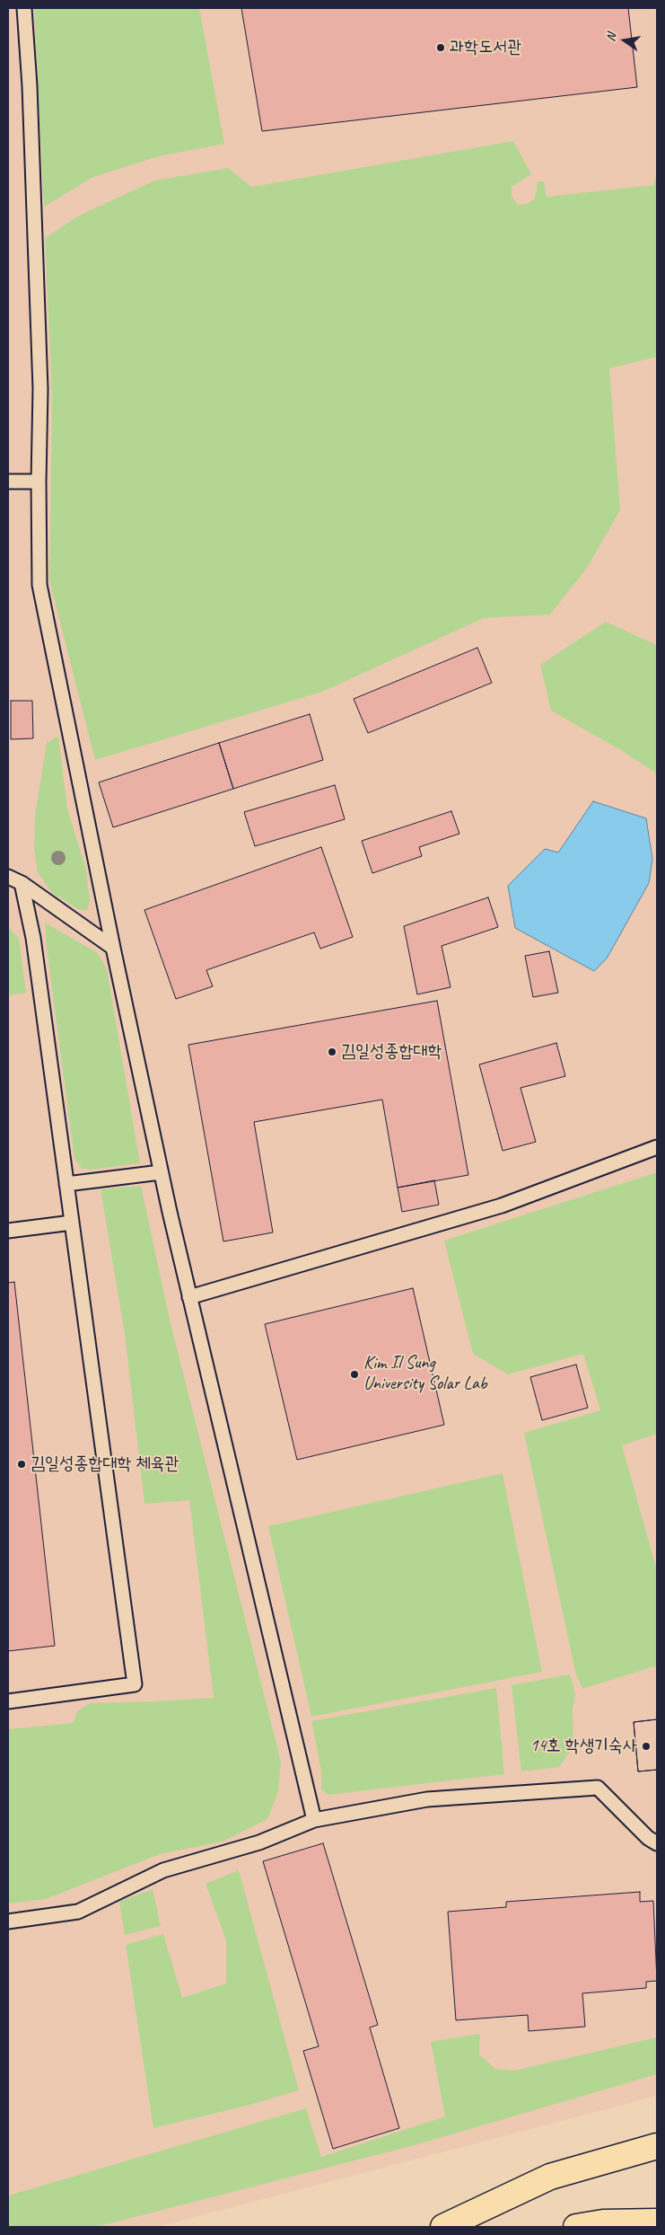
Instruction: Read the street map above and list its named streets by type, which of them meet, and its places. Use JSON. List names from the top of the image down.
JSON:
{
  "places": [
    "과학도서관",
    "김일성종합대학",
    "Kim Il Sung University Solar Lab",
    "김일성종합대학 체육관",
    "14호 학생기숙사"
  ],
  "north": "left"
}
